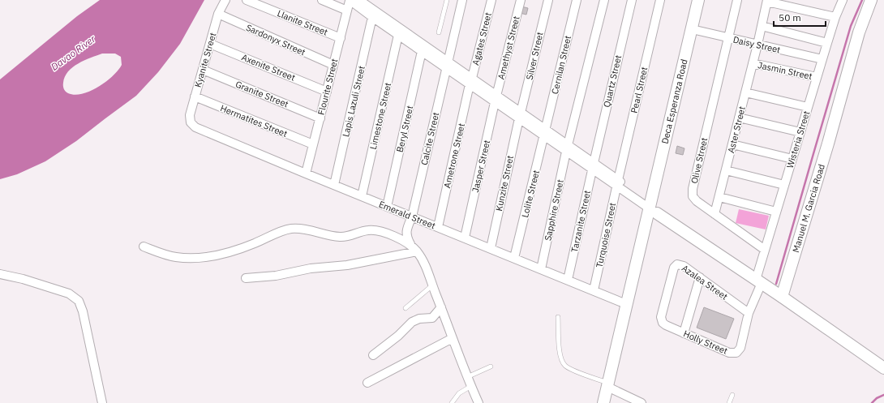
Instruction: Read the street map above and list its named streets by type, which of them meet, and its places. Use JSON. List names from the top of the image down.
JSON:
{
  "streets": {
    "street": [
      "Llanite Street",
      "Agates Street",
      "Sardonyx Street",
      "Daisy Street",
      "Amethyst Street",
      "Silver Street",
      "Kyanite Street",
      "Cernilan Street",
      "Axenite Street",
      "Jasmin Street",
      "Quartz Street",
      "Flourite Street",
      "Pearl Street",
      "Granite Street",
      "Lapis Lazuli Street",
      "Deca Esperanza Road",
      "Limestone Street",
      "Hermatites Street",
      "Beryl Street",
      "Aster Street",
      "Calcite Street",
      "Wisteria Street",
      "Ametrone Street",
      "Olive Street",
      "Jasper Street",
      "Kunzite Street",
      "Lolite Street",
      "Manuel M. Garcia Road",
      "Sapphire Street",
      "Emerald Street",
      "Tarzanite Street",
      "Turquoise Street",
      "Azalea Street",
      "Holly Street"
    ]
  },
  "crossings": [
    ["Llanite Street", "Flourite Street"],
    ["Agates Street", "Ametrone Street"],
    ["Sardonyx Street", "Kyanite Street"],
    ["Sardonyx Street", "Flourite Street"],
    ["Daisy Street", "Deca Esperanza Road"],
    ["Daisy Street", "Aster Street"],
    ["Daisy Street", "Wisteria Street"],
    ["Daisy Street", "Olive Street"],
    ["Amethyst Street", "Jasper Street"],
    ["Silver Street", "Kunzite Street"],
    ["Kyanite Street", "Axenite Street"],
    ["Kyanite Street", "Granite Street"],
    ["Kyanite Street", "Hermatites Street"],
    ["Kyanite Street", "Emerald Street"],
    ["Cernilan Street", "Lolite Street"],
    ["Axenite Street", "Flourite Street"],
    ["Jasmin Street", "Aster Street"],
    ["Jasmin Street", "Wisteria Street"],
    ["Quartz Street", "Tarzanite Street"],
    ["Flourite Street", "Granite Street"],
    ["Flourite Street", "Hermatites Street"],
    ["Flourite Street", "Emerald Street"],
    ["Pearl Street", "Turquoise Street"],
    ["Lapis Lazuli Street", "Emerald Street"],
    ["Deca Esperanza Road", "Emerald Street"],
    ["Limestone Street", "Emerald Street"],
    ["Beryl Street", "Emerald Street"],
    ["Aster Street", "Olive Street"],
    ["Calcite Street", "Emerald Street"],
    ["Wisteria Street", "Olive Street"],
    ["Wisteria Street", "Holly Street"],
    ["Ametrone Street", "Emerald Street"],
    ["Jasper Street", "Emerald Street"],
    ["Kunzite Street", "Emerald Street"],
    ["Lolite Street", "Emerald Street"],
    ["Sapphire Street", "Emerald Street"],
    ["Emerald Street", "Tarzanite Street"],
    ["Emerald Street", "Turquoise Street"],
    ["Azalea Street", "Holly Street"]
  ],
  "water": ["Davao River"],
  "scale_bar": "50 m"
}
